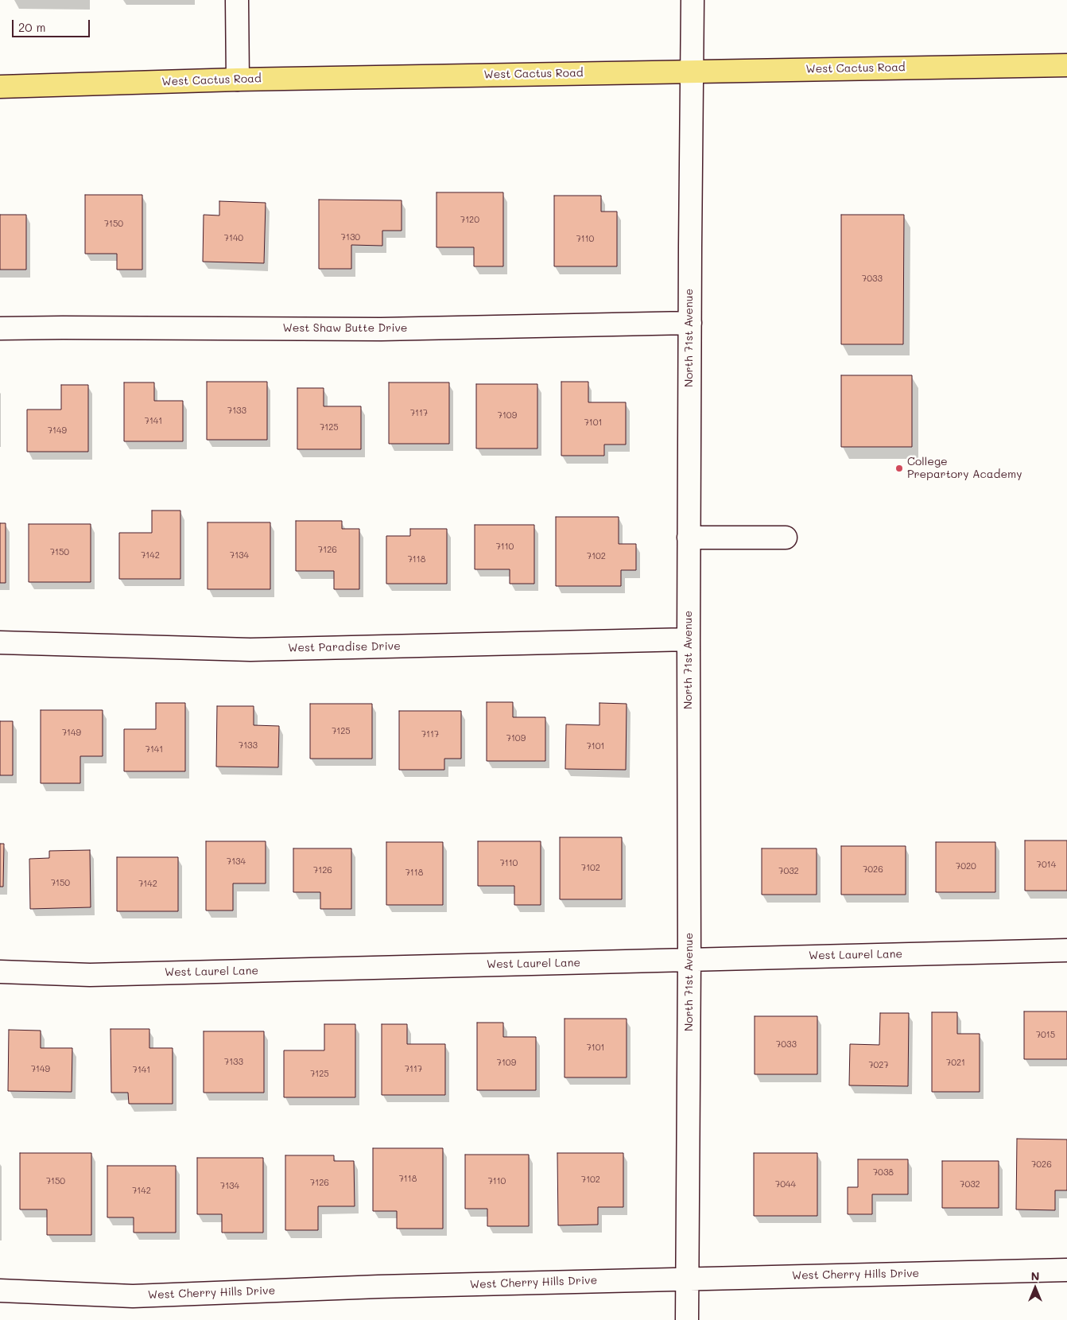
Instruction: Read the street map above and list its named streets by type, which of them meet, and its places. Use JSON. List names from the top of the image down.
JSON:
{
  "streets": {
    "main road": ["West Cactus Road"],
    "street": [
      "West Shaw Butte Drive",
      "North 71st Avenue",
      "West Paradise Drive",
      "West Laurel Lane",
      "West Cherry Hills Drive"
    ]
  },
  "crossings": [
    ["West Cactus Road", "North 71st Avenue"],
    ["West Shaw Butte Drive", "North 71st Avenue"],
    ["North 71st Avenue", "West Paradise Drive"],
    ["North 71st Avenue", "West Laurel Lane"],
    ["North 71st Avenue", "West Cherry Hills Drive"]
  ],
  "places": ["College Prepartory Academy"],
  "house_numbers": [
    "7120",
    "7150",
    "7130",
    "7140",
    "7110",
    "7033",
    "7133",
    "7117",
    "7109",
    "7141",
    "7101",
    "7125",
    "7149",
    "7110",
    "7126",
    "7150",
    "7142",
    "7134",
    "7102",
    "7118",
    "7125",
    "7149",
    "7117",
    "7109",
    "7133",
    "7101",
    "7141",
    "7134",
    "7110",
    "7014",
    "7020",
    "7102",
    "7026",
    "7126",
    "7032",
    "7118",
    "7150",
    "7142",
    "7015",
    "7033",
    "7101",
    "7133",
    "7109",
    "7021",
    "7027",
    "7149",
    "7117",
    "7141",
    "7125",
    "7026",
    "7038",
    "7118",
    "7102",
    "7150",
    "7110",
    "7126",
    "7044",
    "7032",
    "7134",
    "7142"
  ],
  "scale_bar": "20 m",
  "north": "top"
}
